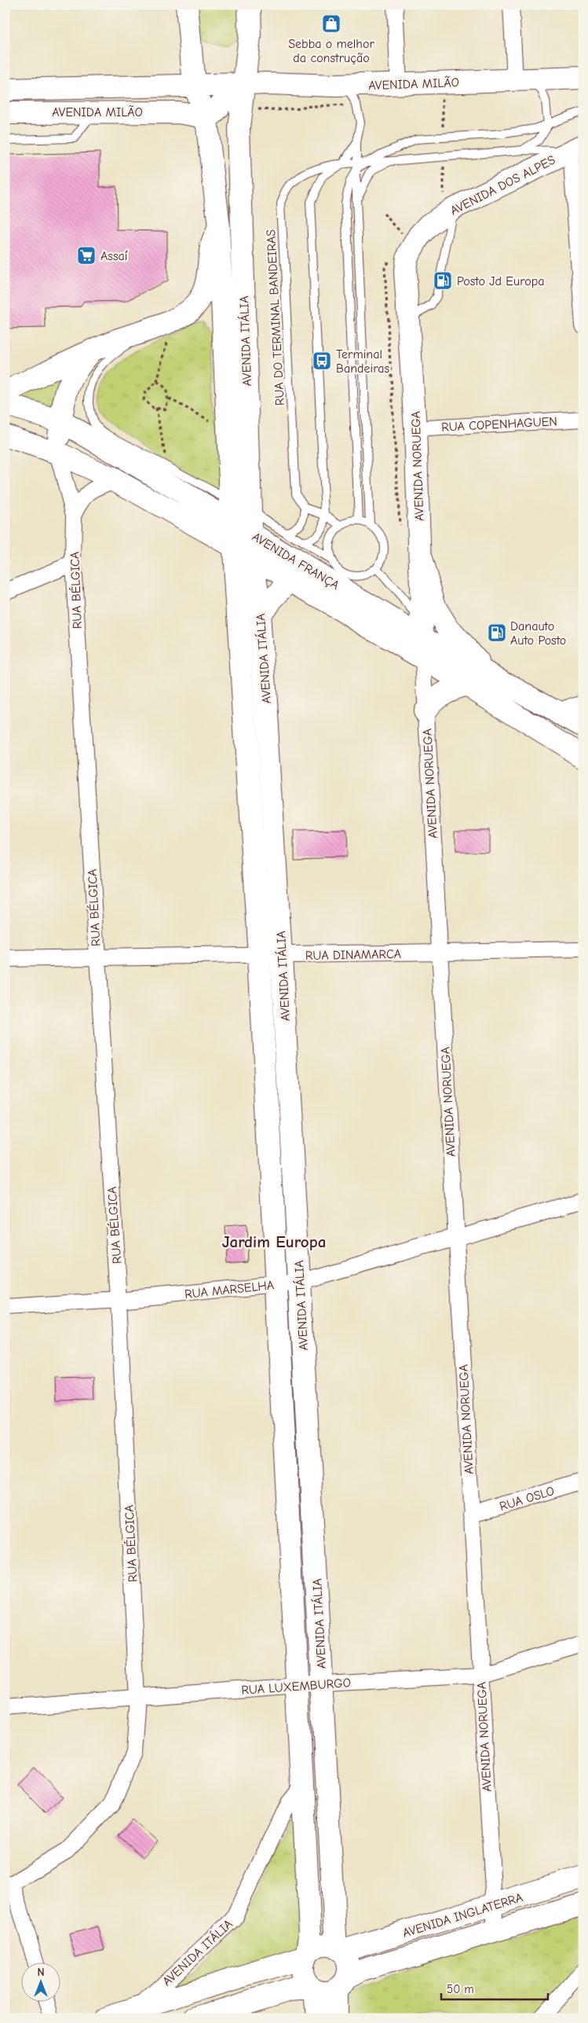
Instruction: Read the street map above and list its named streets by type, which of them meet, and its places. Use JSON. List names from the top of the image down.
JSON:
{
  "streets": {
    "main road": [
      "AVENIDA MILÃO",
      "AVENIDA DOS ALPES",
      "AVENIDA ITÁLIA",
      "AVENIDA NORUEGA",
      "AVENIDA FRANÇA",
      "AVENIDA INGLATERRA"
    ],
    "street": [
      "RUA COPENHAGUEN",
      "RUA BÉLGICA",
      "RUA DINAMARCA",
      "RUA MARSELHA",
      "RUA OSLO",
      "RUA LUXEMBURGO"
    ],
    "lane": ["RUA DO TERMINAL BANDEIRAS"]
  },
  "crossings": [
    ["AVENIDA MILÃO", "RUA DO TERMINAL BANDEIRAS"],
    ["AVENIDA MILÃO", "AVENIDA ITÁLIA"],
    ["AVENIDA DOS ALPES", "RUA DO TERMINAL BANDEIRAS"],
    ["AVENIDA DOS ALPES", "AVENIDA NORUEGA"],
    ["AVENIDA ITÁLIA", "AVENIDA FRANÇA"],
    ["AVENIDA ITÁLIA", "RUA DINAMARCA"],
    ["AVENIDA ITÁLIA", "RUA MARSELHA"],
    ["AVENIDA ITÁLIA", "RUA LUXEMBURGO"],
    ["AVENIDA ITÁLIA", "AVENIDA INGLATERRA"],
    ["RUA COPENHAGUEN", "AVENIDA NORUEGA"],
    ["AVENIDA NORUEGA", "AVENIDA FRANÇA"],
    ["AVENIDA NORUEGA", "RUA DINAMARCA"],
    ["AVENIDA NORUEGA", "RUA MARSELHA"],
    ["AVENIDA NORUEGA", "RUA OSLO"],
    ["AVENIDA NORUEGA", "RUA LUXEMBURGO"],
    ["AVENIDA NORUEGA", "AVENIDA INGLATERRA"],
    ["AVENIDA FRANÇA", "RUA BÉLGICA"],
    ["RUA BÉLGICA", "RUA DINAMARCA"],
    ["RUA BÉLGICA", "RUA MARSELHA"],
    ["RUA BÉLGICA", "RUA LUXEMBURGO"]
  ],
  "districts": ["Jardim Europa"],
  "places": {
    "shop": ["Sebba o melhor da construção"],
    "supermarket": ["Assaí"],
    "fuel station": ["Posto Jd Europa", "Danauto Auto Posto"],
    "bus stop": ["Terminal Bandeiras"]
  },
  "scale_bar": "50 m",
  "north": "top"
}
